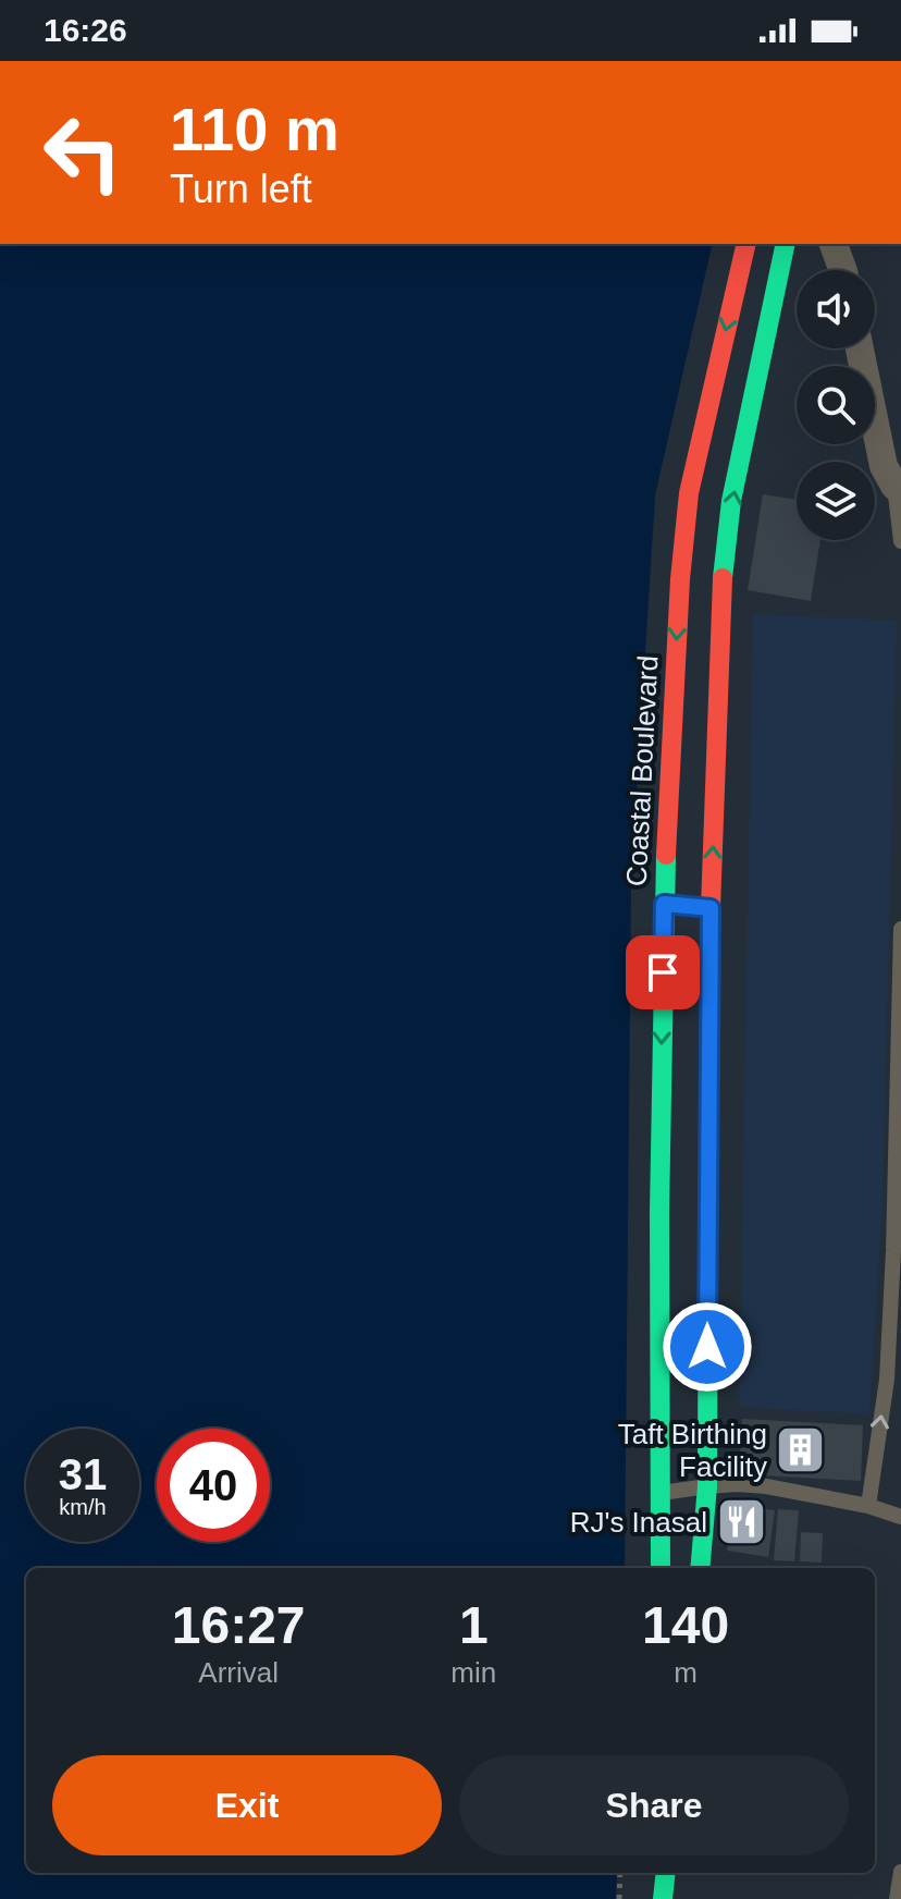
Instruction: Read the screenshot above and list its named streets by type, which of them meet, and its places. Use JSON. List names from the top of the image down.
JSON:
{
  "streets": {
    "street": ["Coastal Boulevard"]
  },
  "places": {
    "building": ["Taft Birthing Facility"],
    "restaurant": ["RJ's Inasal"]
  },
  "page": {
    "status": "16:26",
    "turn": ["110 m", "Turn left"],
    "speed": "31 km/h",
    "limit": "40",
    "eta": [
      "16:27",
      "Arrival",
      "1",
      "min",
      "140",
      "m"
    ],
    "buttons": ["Exit", "Share"]
  }
}
